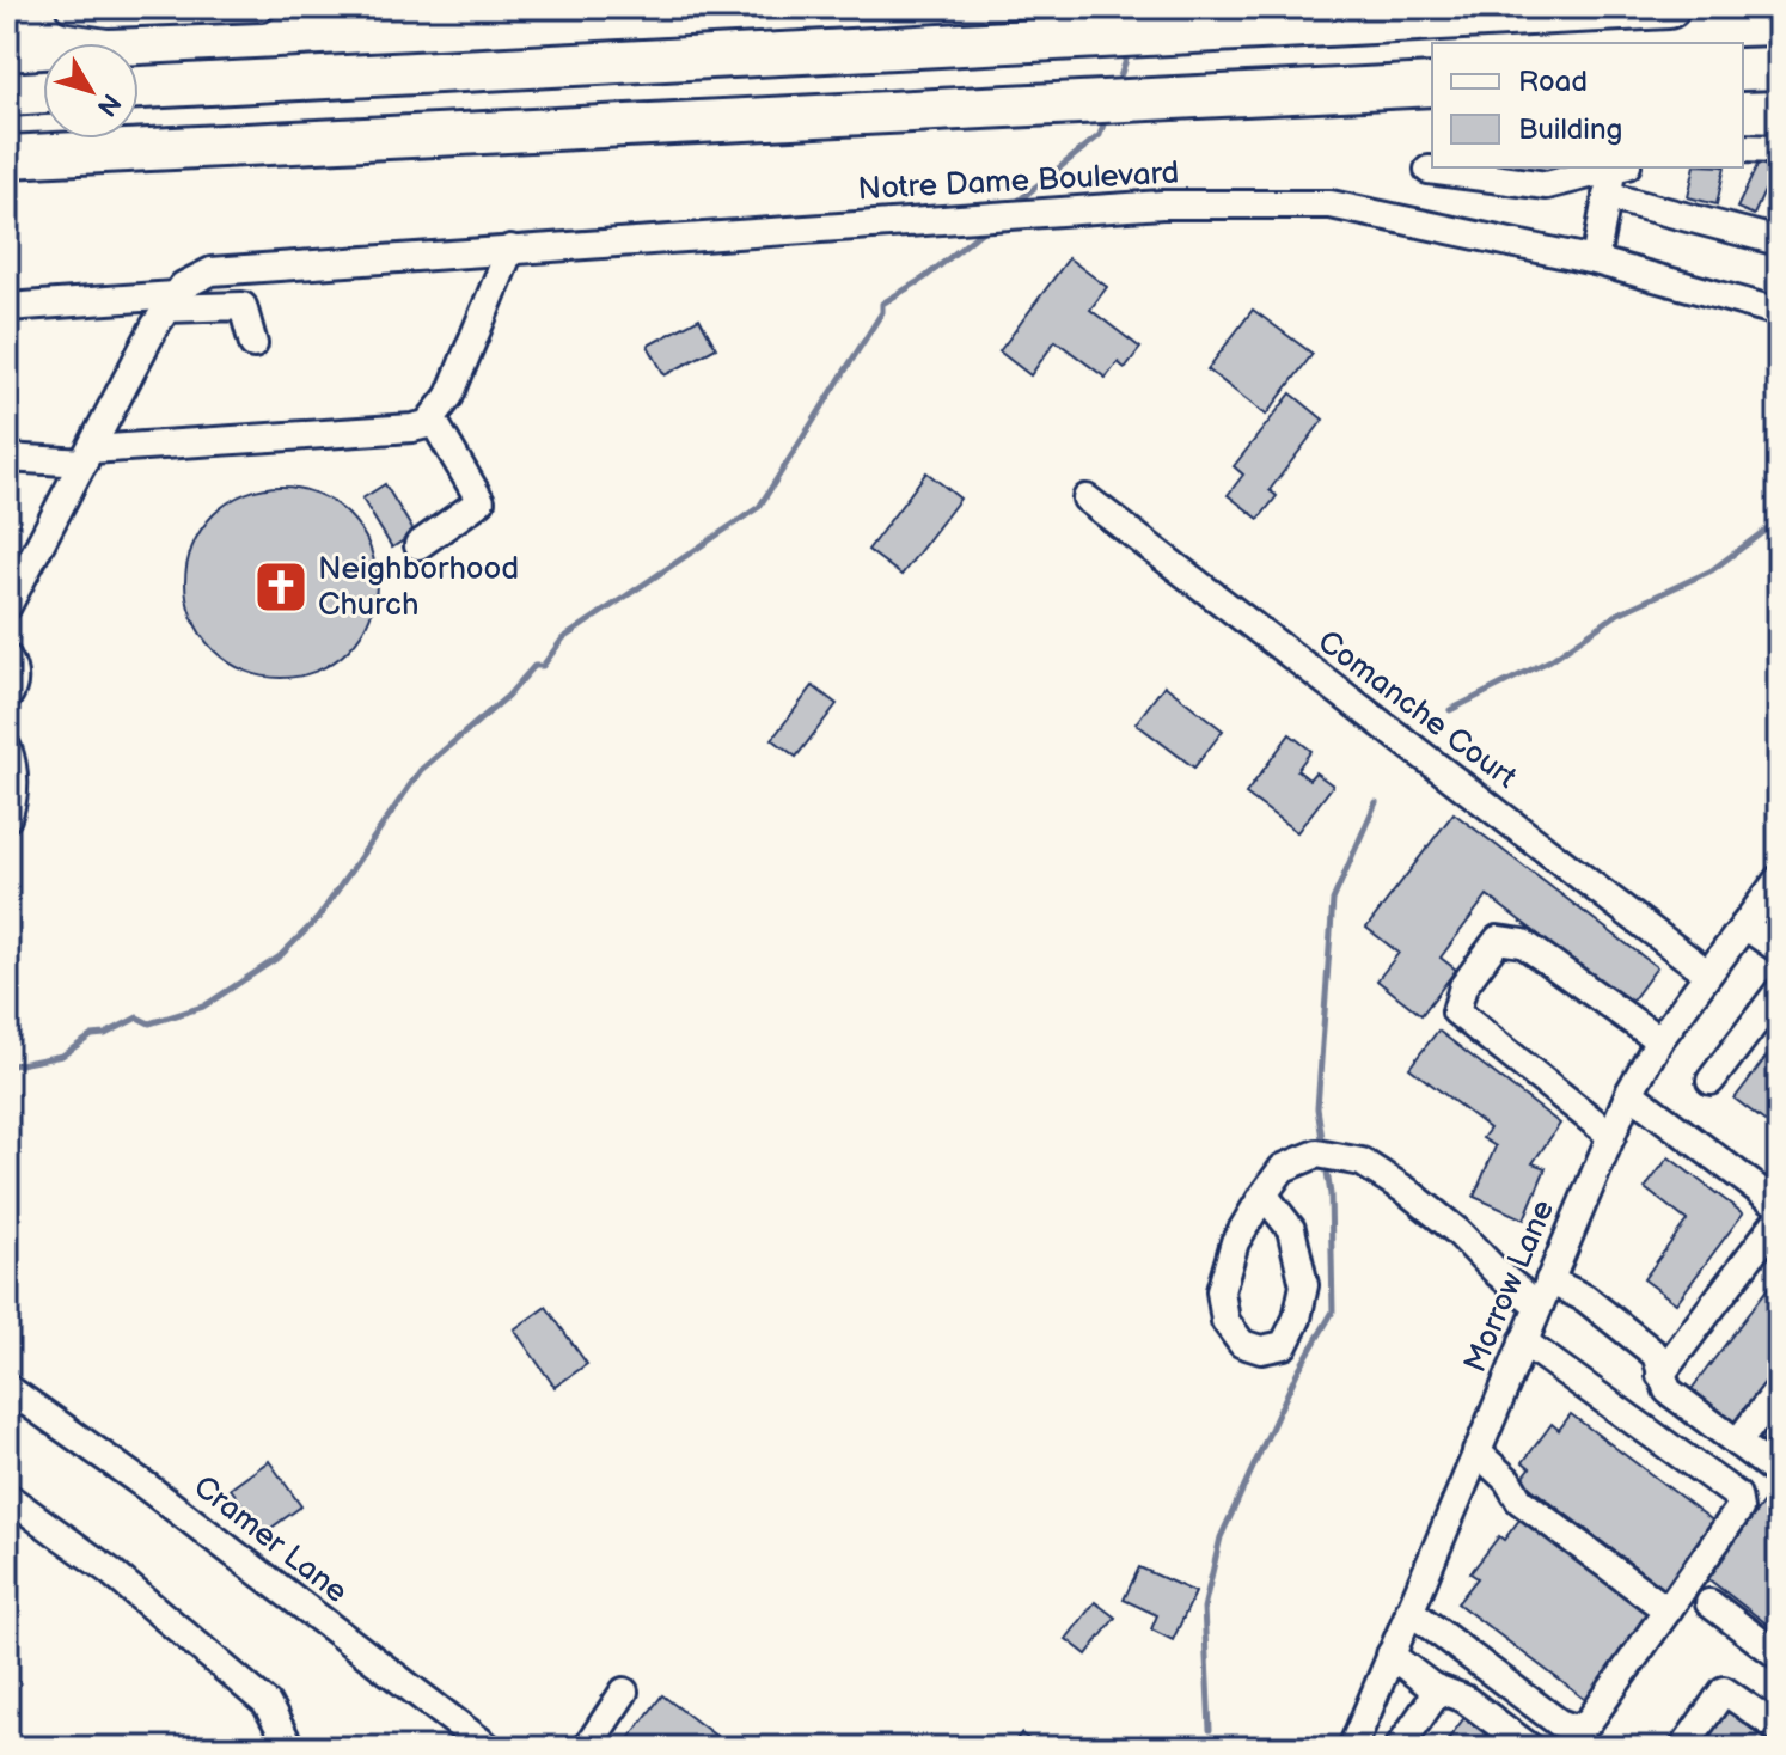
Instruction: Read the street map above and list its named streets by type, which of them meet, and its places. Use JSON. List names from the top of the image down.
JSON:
{
  "streets": {
    "street": [
      "Notre Dame Boulevard",
      "Comanche Court",
      "Morrow Lane",
      "Cramer Lane"
    ]
  },
  "crossings": [
    ["Comanche Court", "Morrow Lane"]
  ],
  "places": {
    "church": ["Neighborhood Church"]
  },
  "legend": ["Road", "Building"],
  "north": "bottom right"
}
